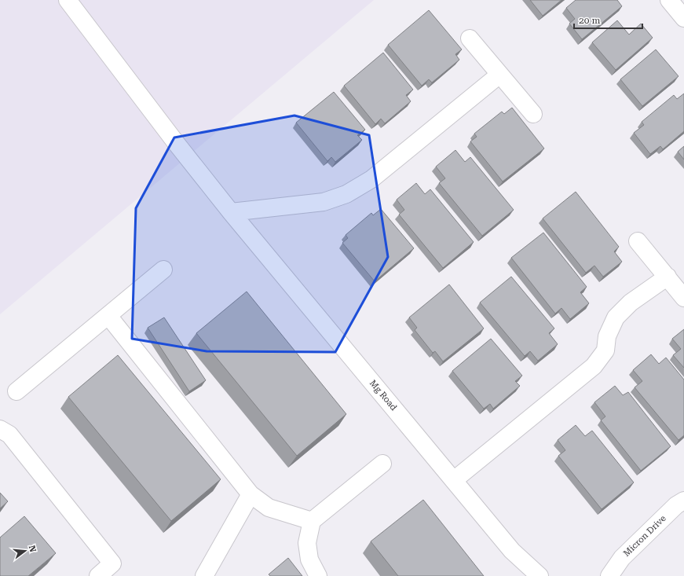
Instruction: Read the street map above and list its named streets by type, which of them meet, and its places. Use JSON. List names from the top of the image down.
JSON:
{
  "streets": {
    "street": ["Mg Road", "Micron Drive"]
  },
  "scale_bar": "20 m",
  "north": "right"
}
